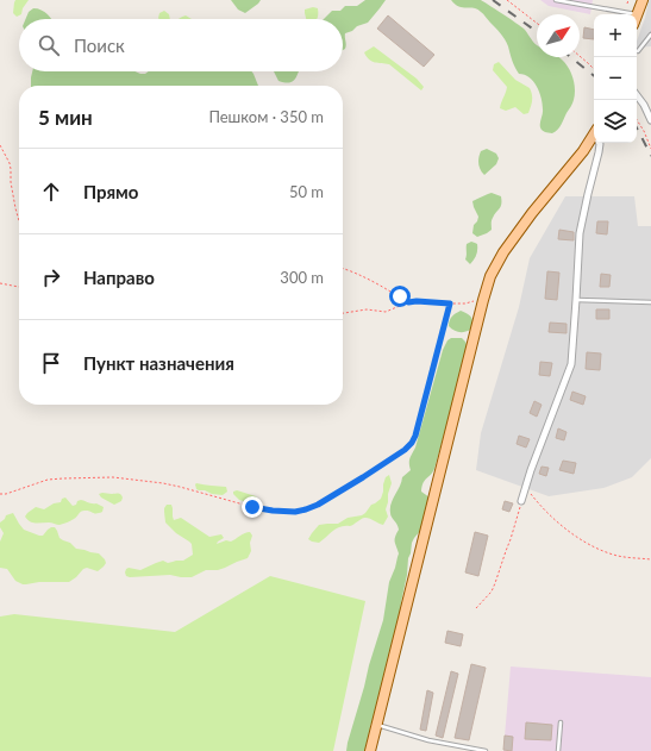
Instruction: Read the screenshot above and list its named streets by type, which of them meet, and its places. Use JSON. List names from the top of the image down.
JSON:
{
  "north": "top right",
  "page": {
    "map_buttons": ["+", "−"],
    "search": "Поиск",
    "heading": ["5 мин", "Пешком · 350 m"],
    "list": [
      ["Прямо", "50 m"],
      ["Направо", "300 m"],
      "Пункт назначения"
    ]
  }
}
